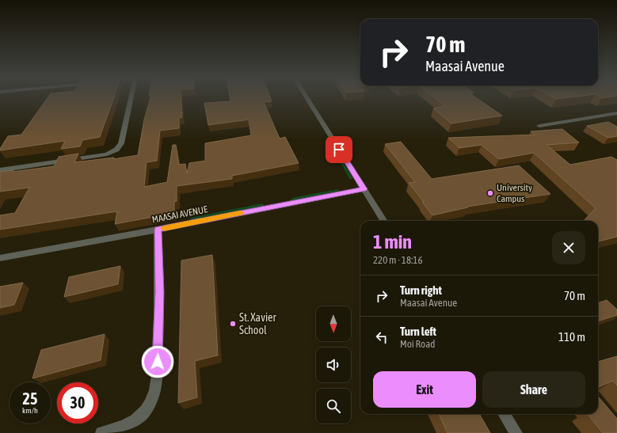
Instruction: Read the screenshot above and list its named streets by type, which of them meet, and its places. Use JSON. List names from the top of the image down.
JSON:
{
  "streets": {
    "street": ["MAASAI AVENUE"]
  },
  "places": ["University Campus", "St. Xavier School"],
  "north": "bottom",
  "page": {
    "turn": ["70 m", "Maasai Avenue"],
    "heading": ["1 min", "220 m · 18:16"],
    "list": [
      {
        "name": "Turn right",
        "note": "Maasai Avenue",
        "value": "70 m"
      },
      {
        "name": "Turn left",
        "note": "Moi Road",
        "value": "110 m"
      }
    ],
    "buttons": ["Exit", "Share"],
    "speed": "25 km/h",
    "limit": "30"
  }
}
